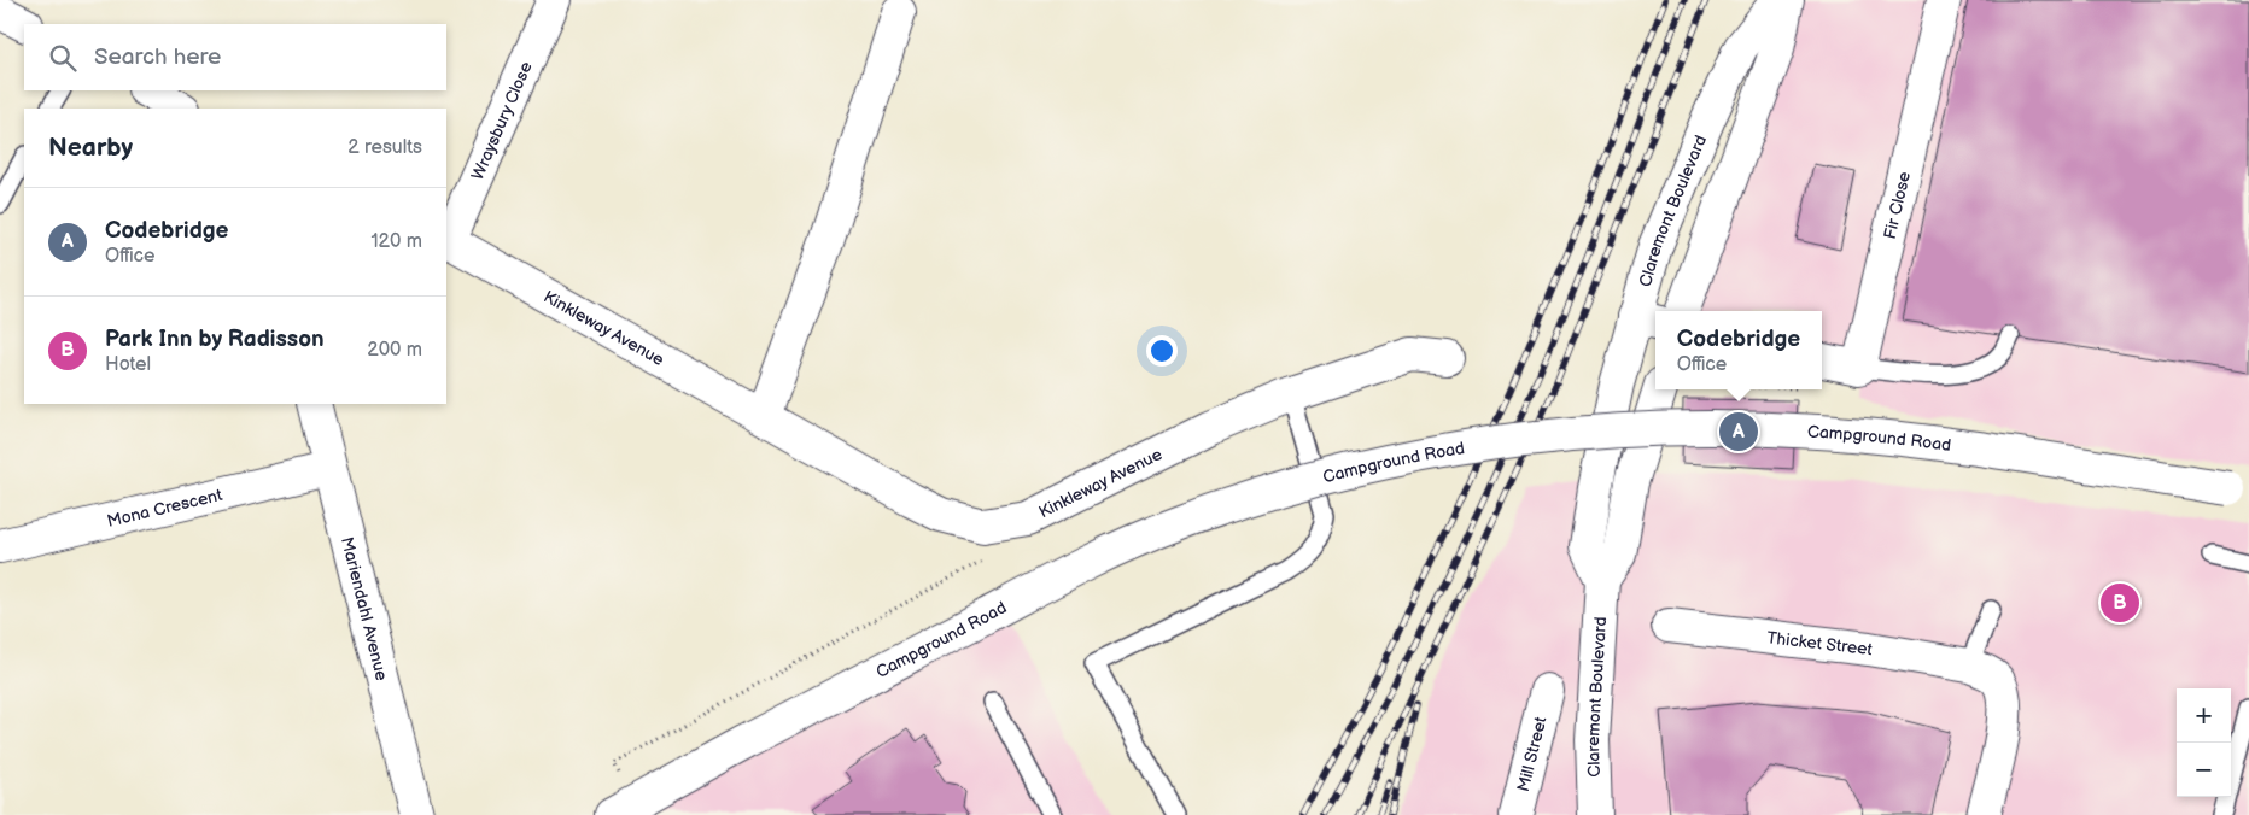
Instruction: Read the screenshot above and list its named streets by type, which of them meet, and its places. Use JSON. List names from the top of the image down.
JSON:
{
  "streets": {
    "street": [
      "Wraysbury Close",
      "Fir Close",
      "Claremont Boulevard",
      "Kinkleway Avenue",
      "Campground Road",
      "Mona Crescent",
      "Mariendahl Avenue",
      "Thicket Street",
      "Mill Street"
    ]
  },
  "crossings": [
    ["Wraysbury Close", "Kinkleway Avenue"],
    ["Mona Crescent", "Mariendahl Avenue"]
  ],
  "page": {
    "search": "Search here",
    "heading": ["Nearby", "2 results"],
    "list": [
      {
        "mark": "A",
        "name": "Codebridge",
        "note": "Office",
        "value": "120 m"
      },
      {
        "mark": "B",
        "name": "Park Inn by Radisson",
        "note": "Hotel",
        "value": "200 m"
      }
    ],
    "popup": ["Codebridge", "Office"],
    "pins": ["A", "B"],
    "map_buttons": ["+", "−"]
  }
}
